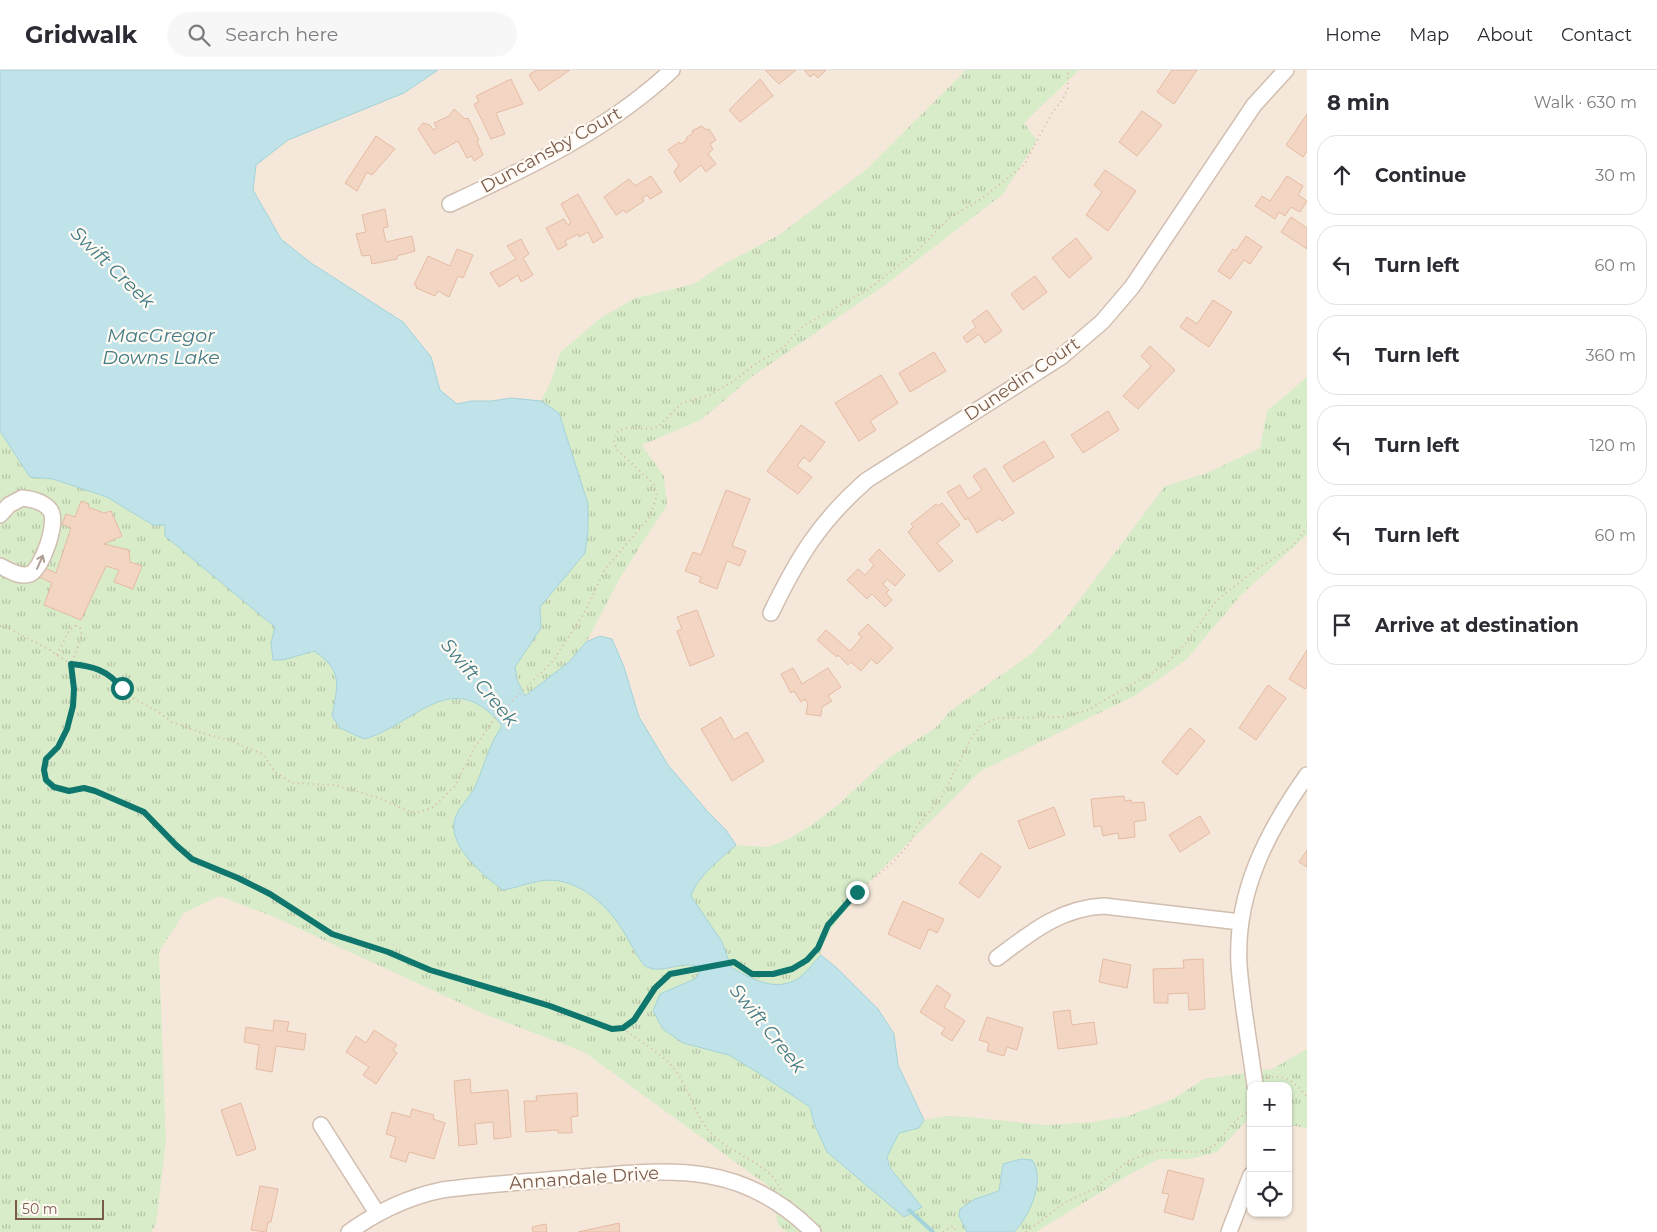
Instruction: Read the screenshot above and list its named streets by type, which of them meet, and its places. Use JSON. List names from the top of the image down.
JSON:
{
  "streets": {
    "street": ["Duncansby Court", "Dunedin Court", "Annandale Drive"]
  },
  "water": ["Swift Creek", "MacGregor Downs Lake"],
  "scale_bar": "50 m",
  "page": {
    "header": "Gridwalk",
    "search": "Search here",
    "nav": [
      "Home",
      "Map",
      "About",
      "Contact"
    ],
    "heading": ["8 min", "Walk · 630 m"],
    "list": [
      ["Continue", "30 m"],
      ["Turn left", "60 m"],
      ["Turn left", "360 m"],
      ["Turn left", "120 m"],
      ["Turn left", "60 m"],
      "Arrive at destination"
    ],
    "map_buttons": ["+", "−"],
    "scale": "50 m"
  }
}
